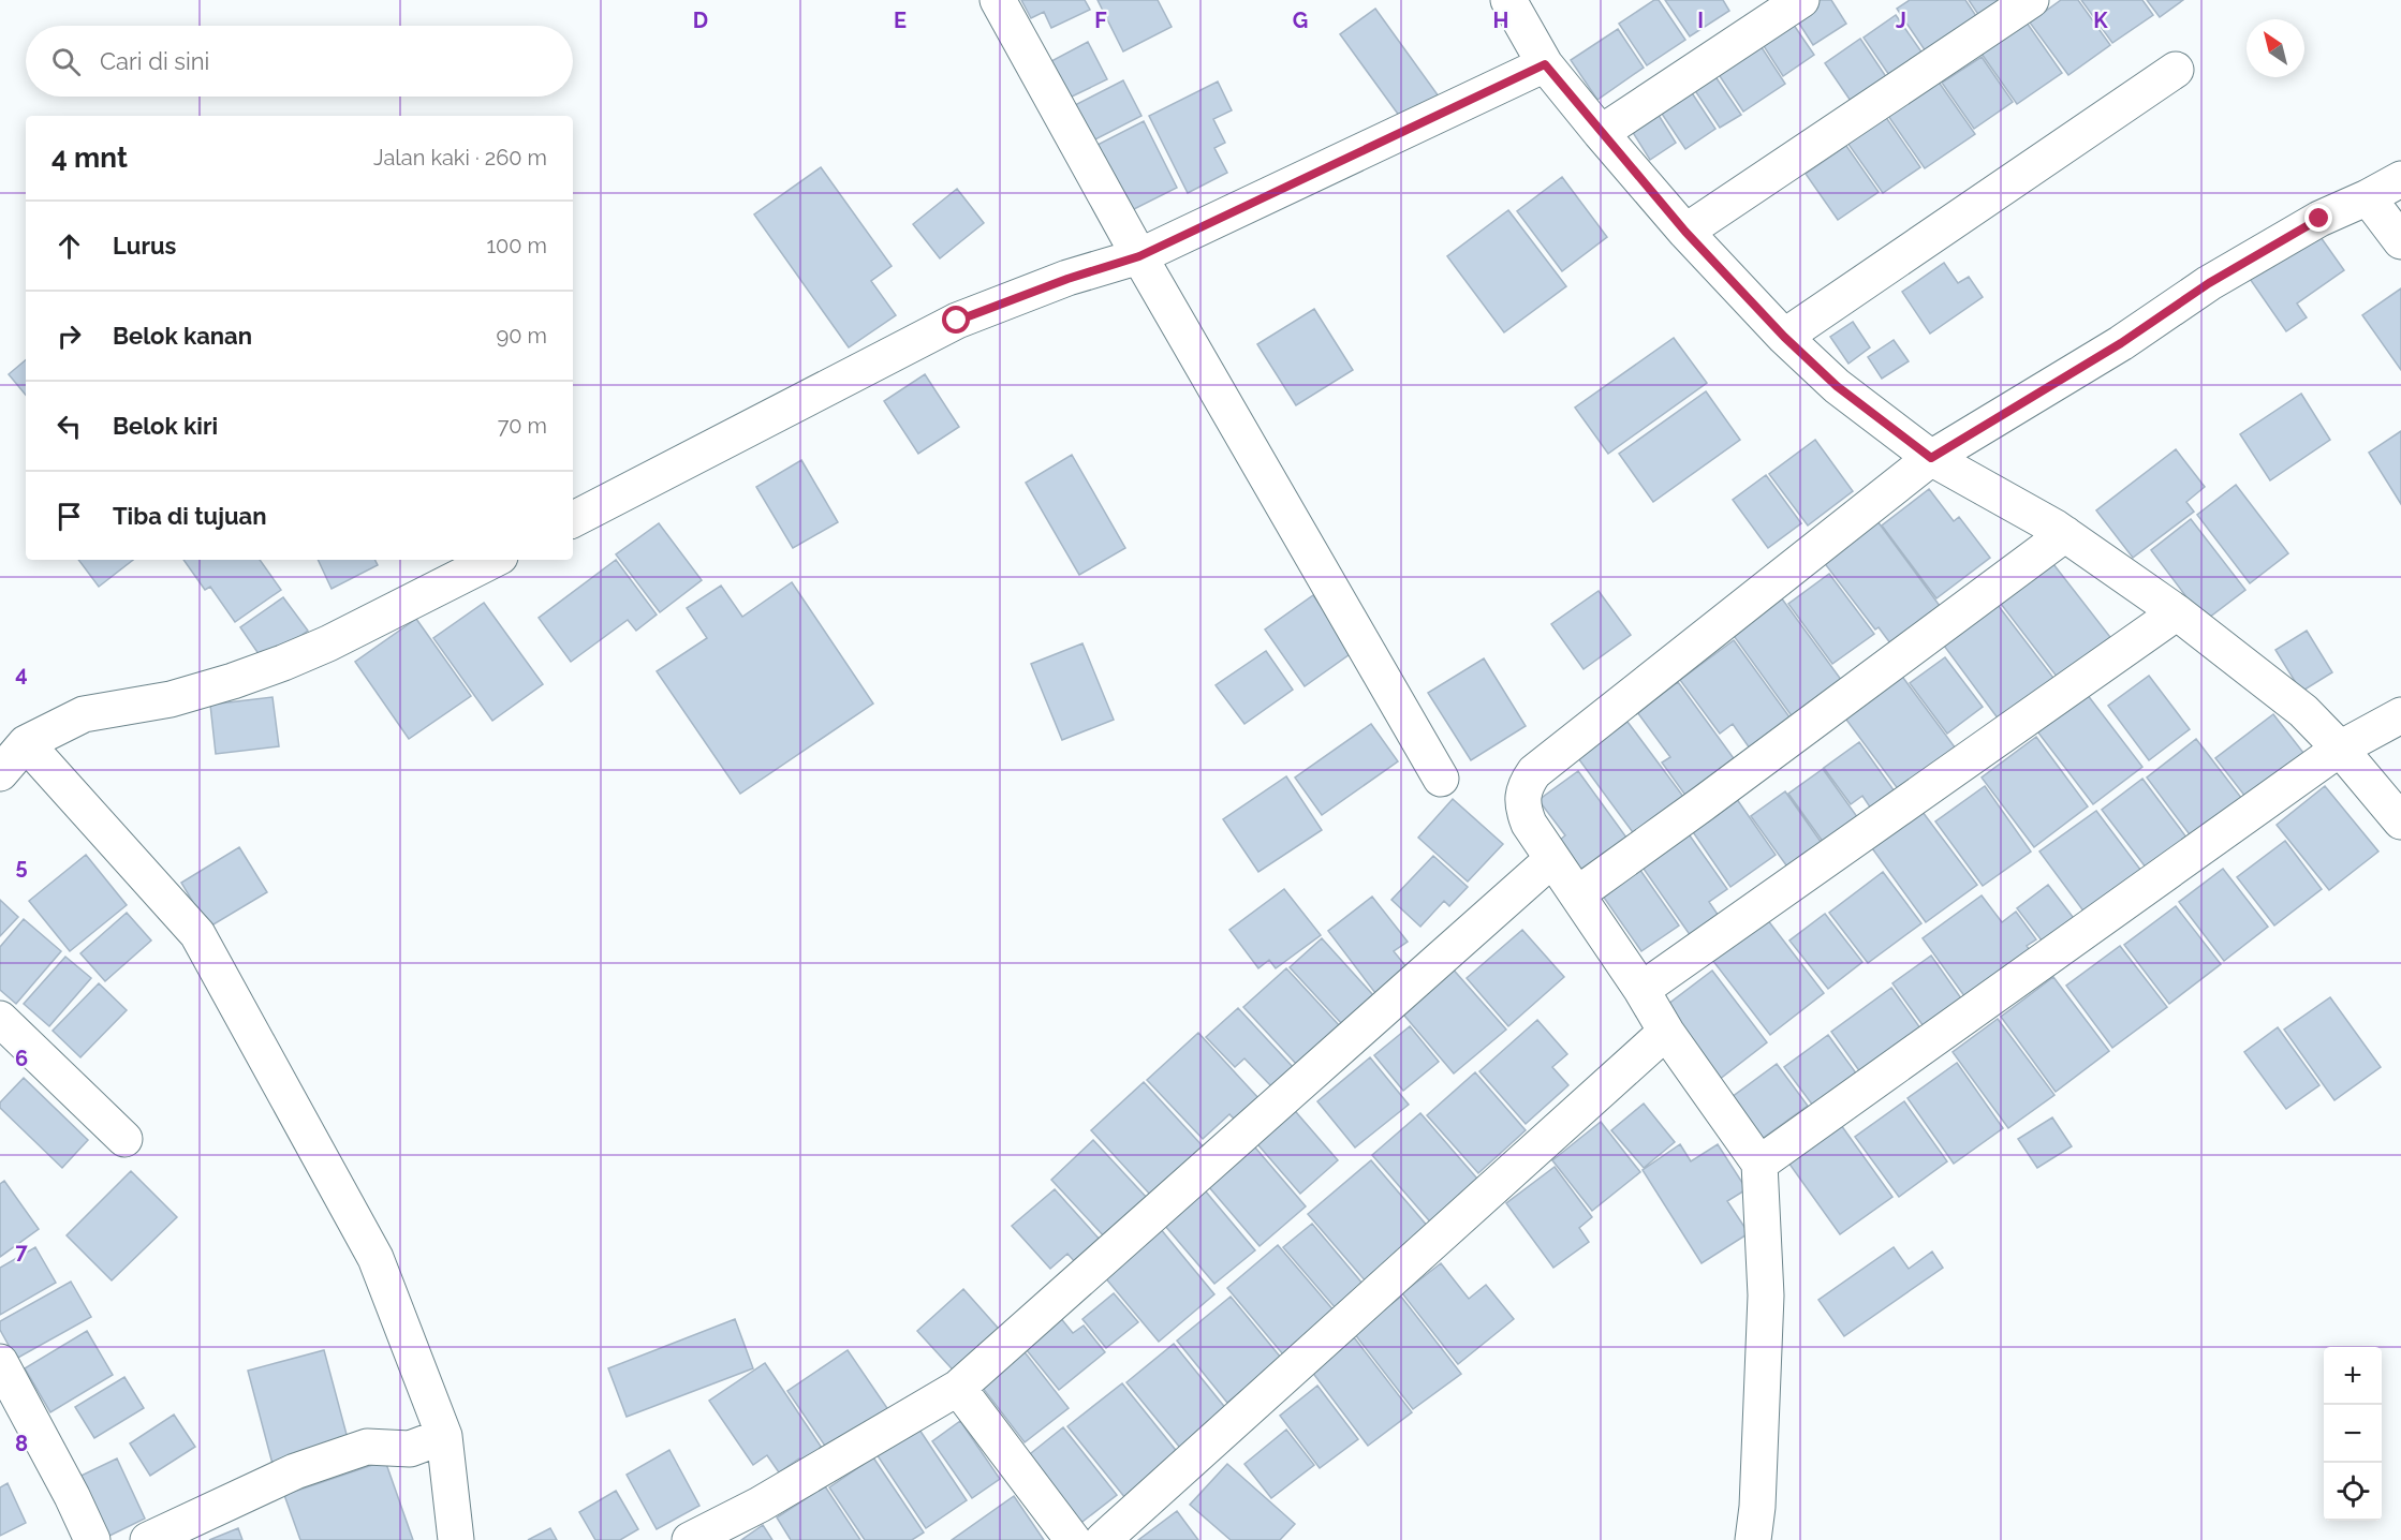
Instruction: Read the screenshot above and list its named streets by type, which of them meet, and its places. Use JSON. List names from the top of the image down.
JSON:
{
  "north": "top left",
  "page": {
    "search": "Cari di sini",
    "heading": ["4 mnt", "Jalan kaki · 260 m"],
    "list": [
      ["Lurus", "100 m"],
      ["Belok kanan", "90 m"],
      ["Belok kiri", "70 m"],
      "Tiba di tujuan"
    ],
    "map_buttons": ["+", "−"]
  },
  "grid": {
    "columns": [
      "D",
      "E",
      "F",
      "G",
      "H",
      "I",
      "J",
      "K"
    ],
    "rows": [
      "4",
      "5",
      "6",
      "7",
      "8"
    ]
  }
}
